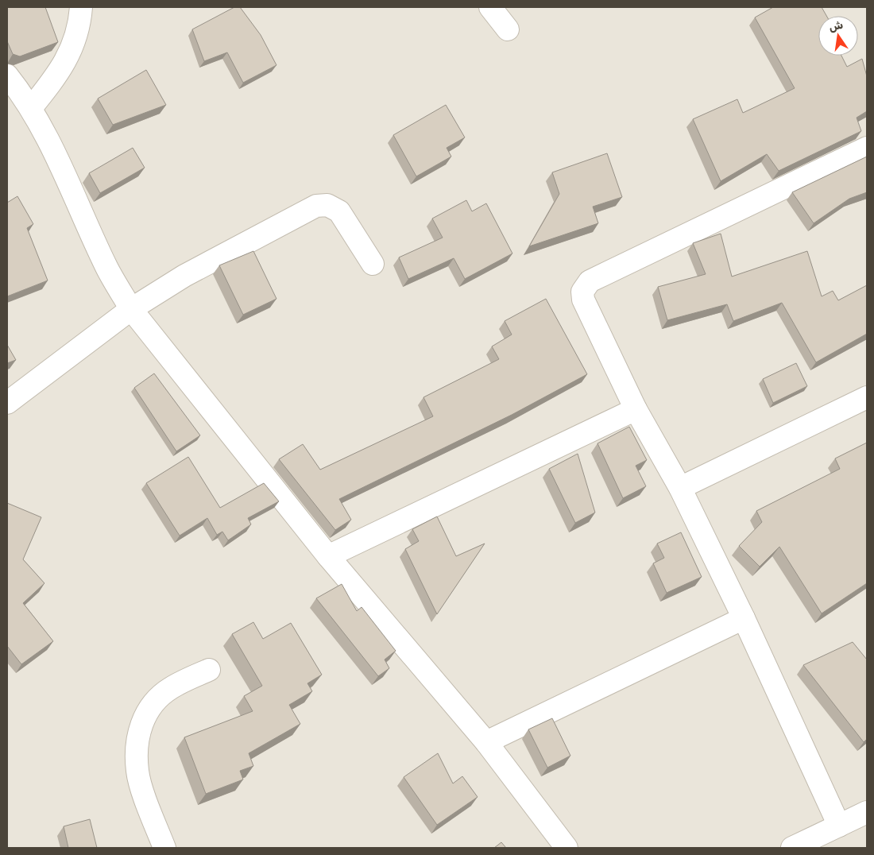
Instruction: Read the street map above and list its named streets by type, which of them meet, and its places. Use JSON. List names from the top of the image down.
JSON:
{
  "north": "top"
}
